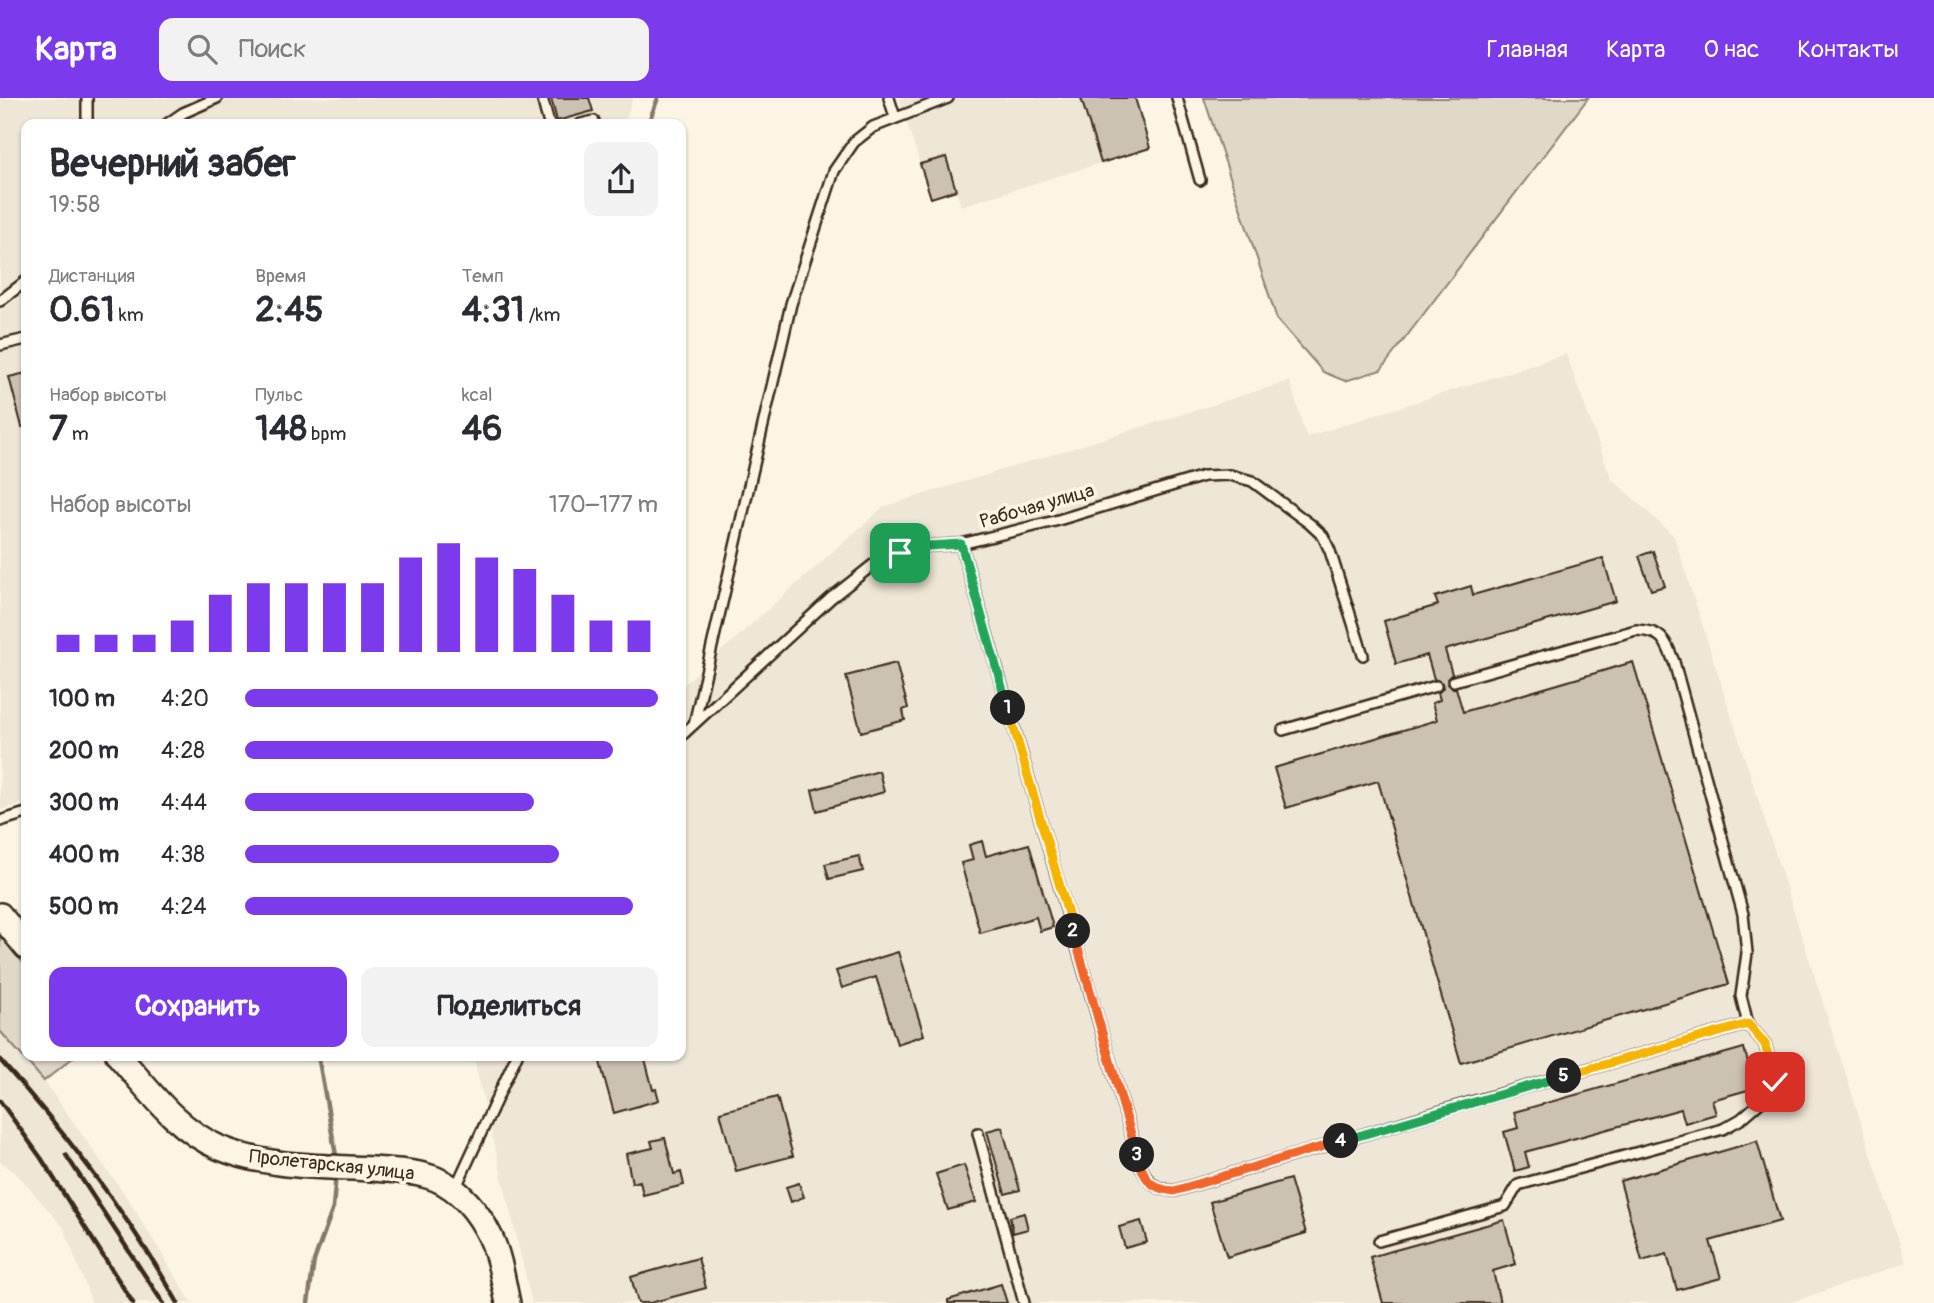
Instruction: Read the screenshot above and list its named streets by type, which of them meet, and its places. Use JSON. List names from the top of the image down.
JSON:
{
  "streets": {
    "street": ["Пролетарская улица"],
    "lane": ["Рабочая улица"]
  },
  "page": {
    "header": "Карта",
    "search": "Поиск",
    "nav": [
      "Главная",
      "Карта",
      "О нас",
      "Контакты"
    ],
    "heading": ["Вечерний забег", "19:58"],
    "stats": [
      ["Дистанция", "0.61 km"],
      ["Время", "2:45"],
      ["Темп", "4:31 /km"],
      ["Набор высоты", "7 m"],
      ["Пульс", "148 bpm"],
      ["kcal", "46"]
    ],
    "chart": ["Набор высоты", "170–177 m"],
    "list": [
      {
        "name": "100 m",
        "note": "4:20"
      },
      {
        "name": "200 m",
        "note": "4:28"
      },
      {
        "name": "300 m",
        "note": "4:44"
      },
      {
        "name": "400 m",
        "note": "4:38"
      },
      {
        "name": "500 m",
        "note": "4:24"
      }
    ],
    "pins": [
      "1",
      "2",
      "5",
      "4",
      "3"
    ],
    "buttons": ["Сохранить", "Поделиться"]
  }
}
